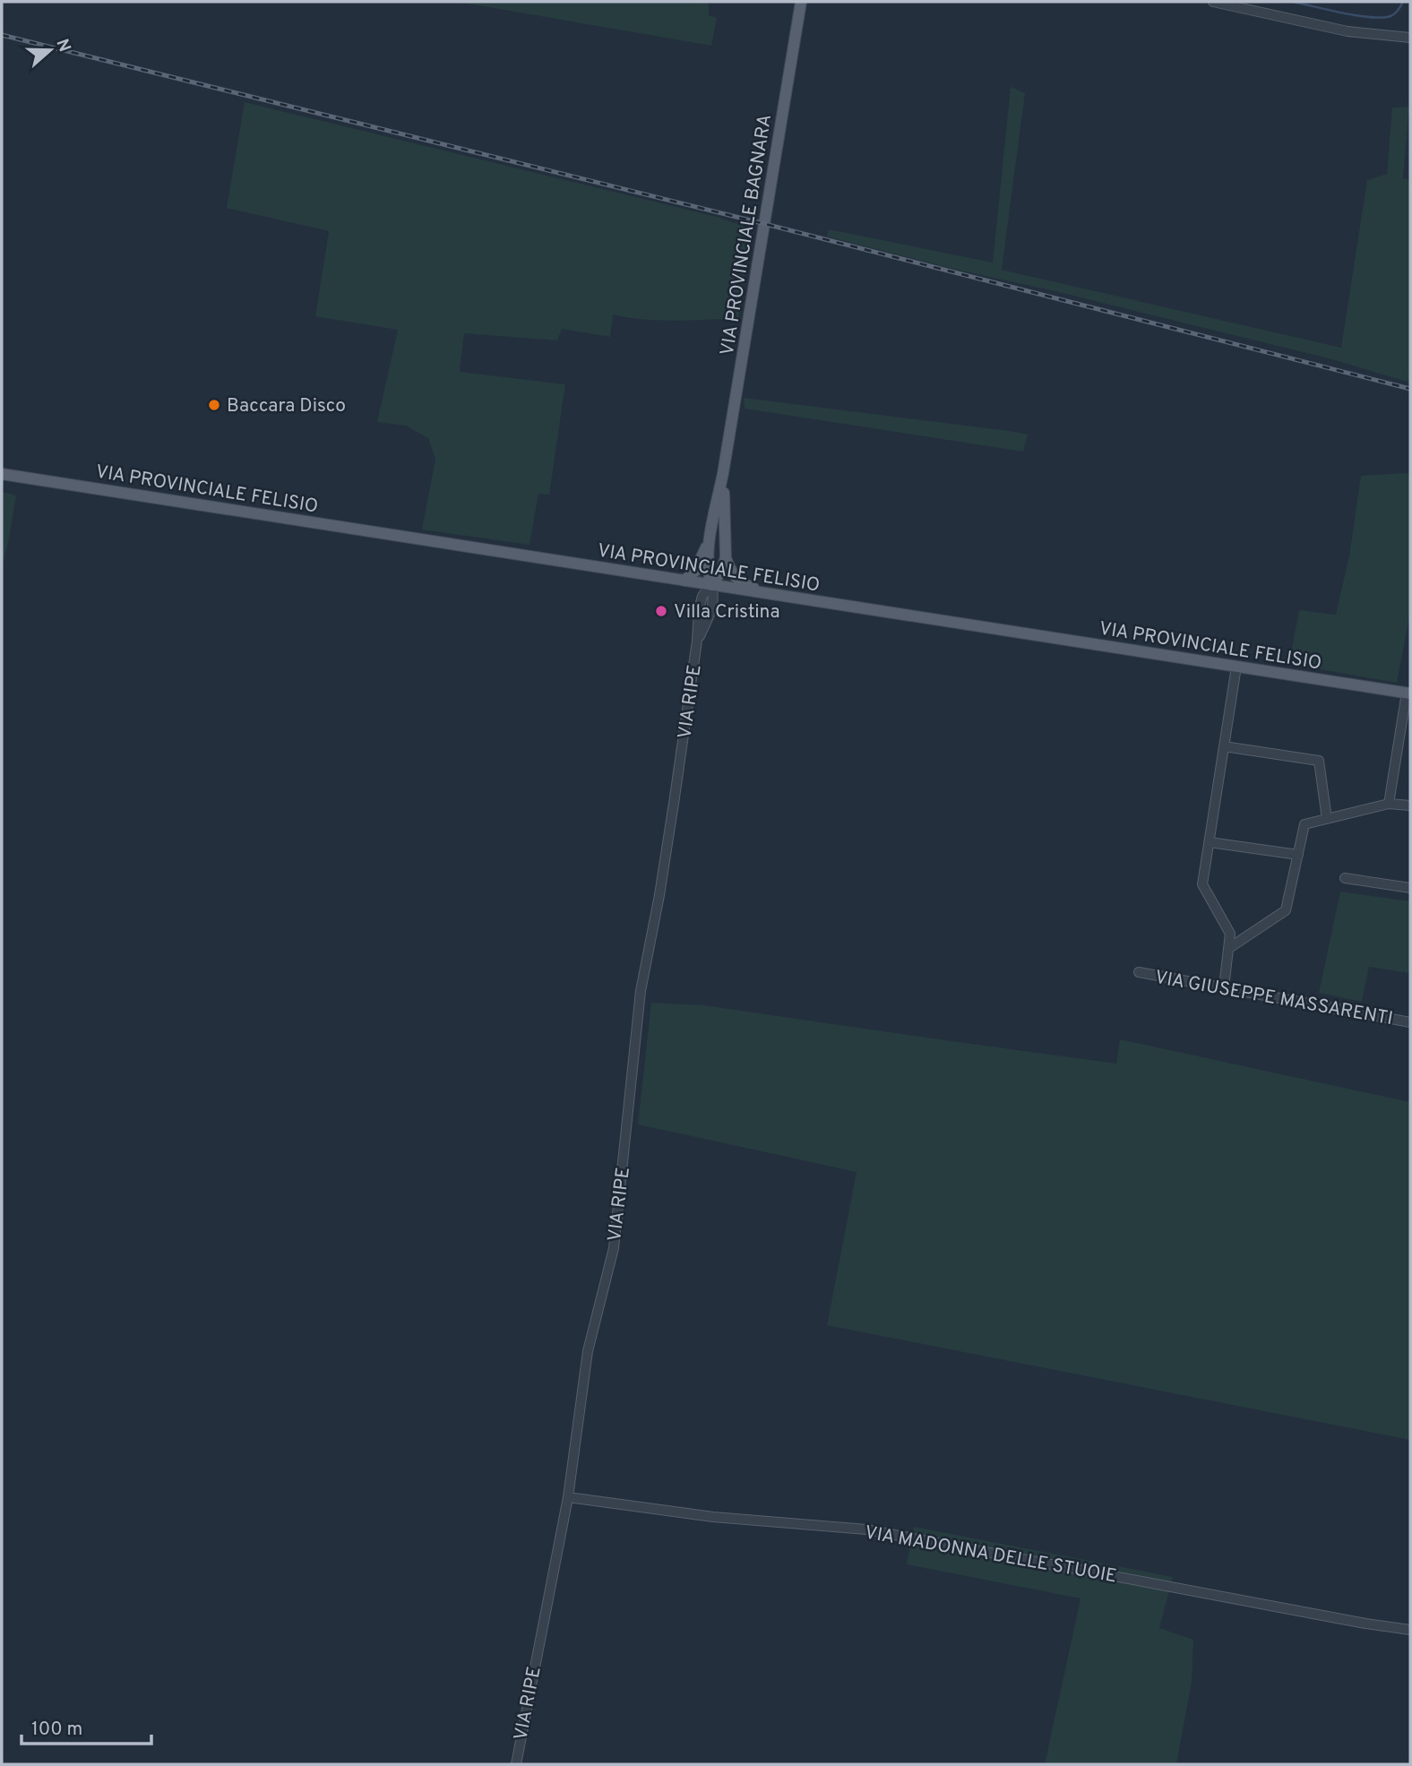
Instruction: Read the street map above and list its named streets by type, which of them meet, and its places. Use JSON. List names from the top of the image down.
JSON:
{
  "streets": {
    "main road": ["VIA PROVINCIALE BAGNARA", "VIA PROVINCIALE FELISIO"],
    "street": ["VIA RIPE", "VIA GIUSEPPE MASSARENTI", "VIA MADONNA DELLE STUOIE"]
  },
  "crossings": [
    ["VIA PROVINCIALE BAGNARA", "VIA PROVINCIALE FELISIO"],
    ["VIA PROVINCIALE BAGNARA", "VIA RIPE"],
    ["VIA PROVINCIALE FELISIO", "VIA RIPE"],
    ["VIA RIPE", "VIA MADONNA DELLE STUOIE"]
  ],
  "places": ["Baccara Disco", "Villa Cristina"],
  "scale_bar": "100 m",
  "north": "right"
}
